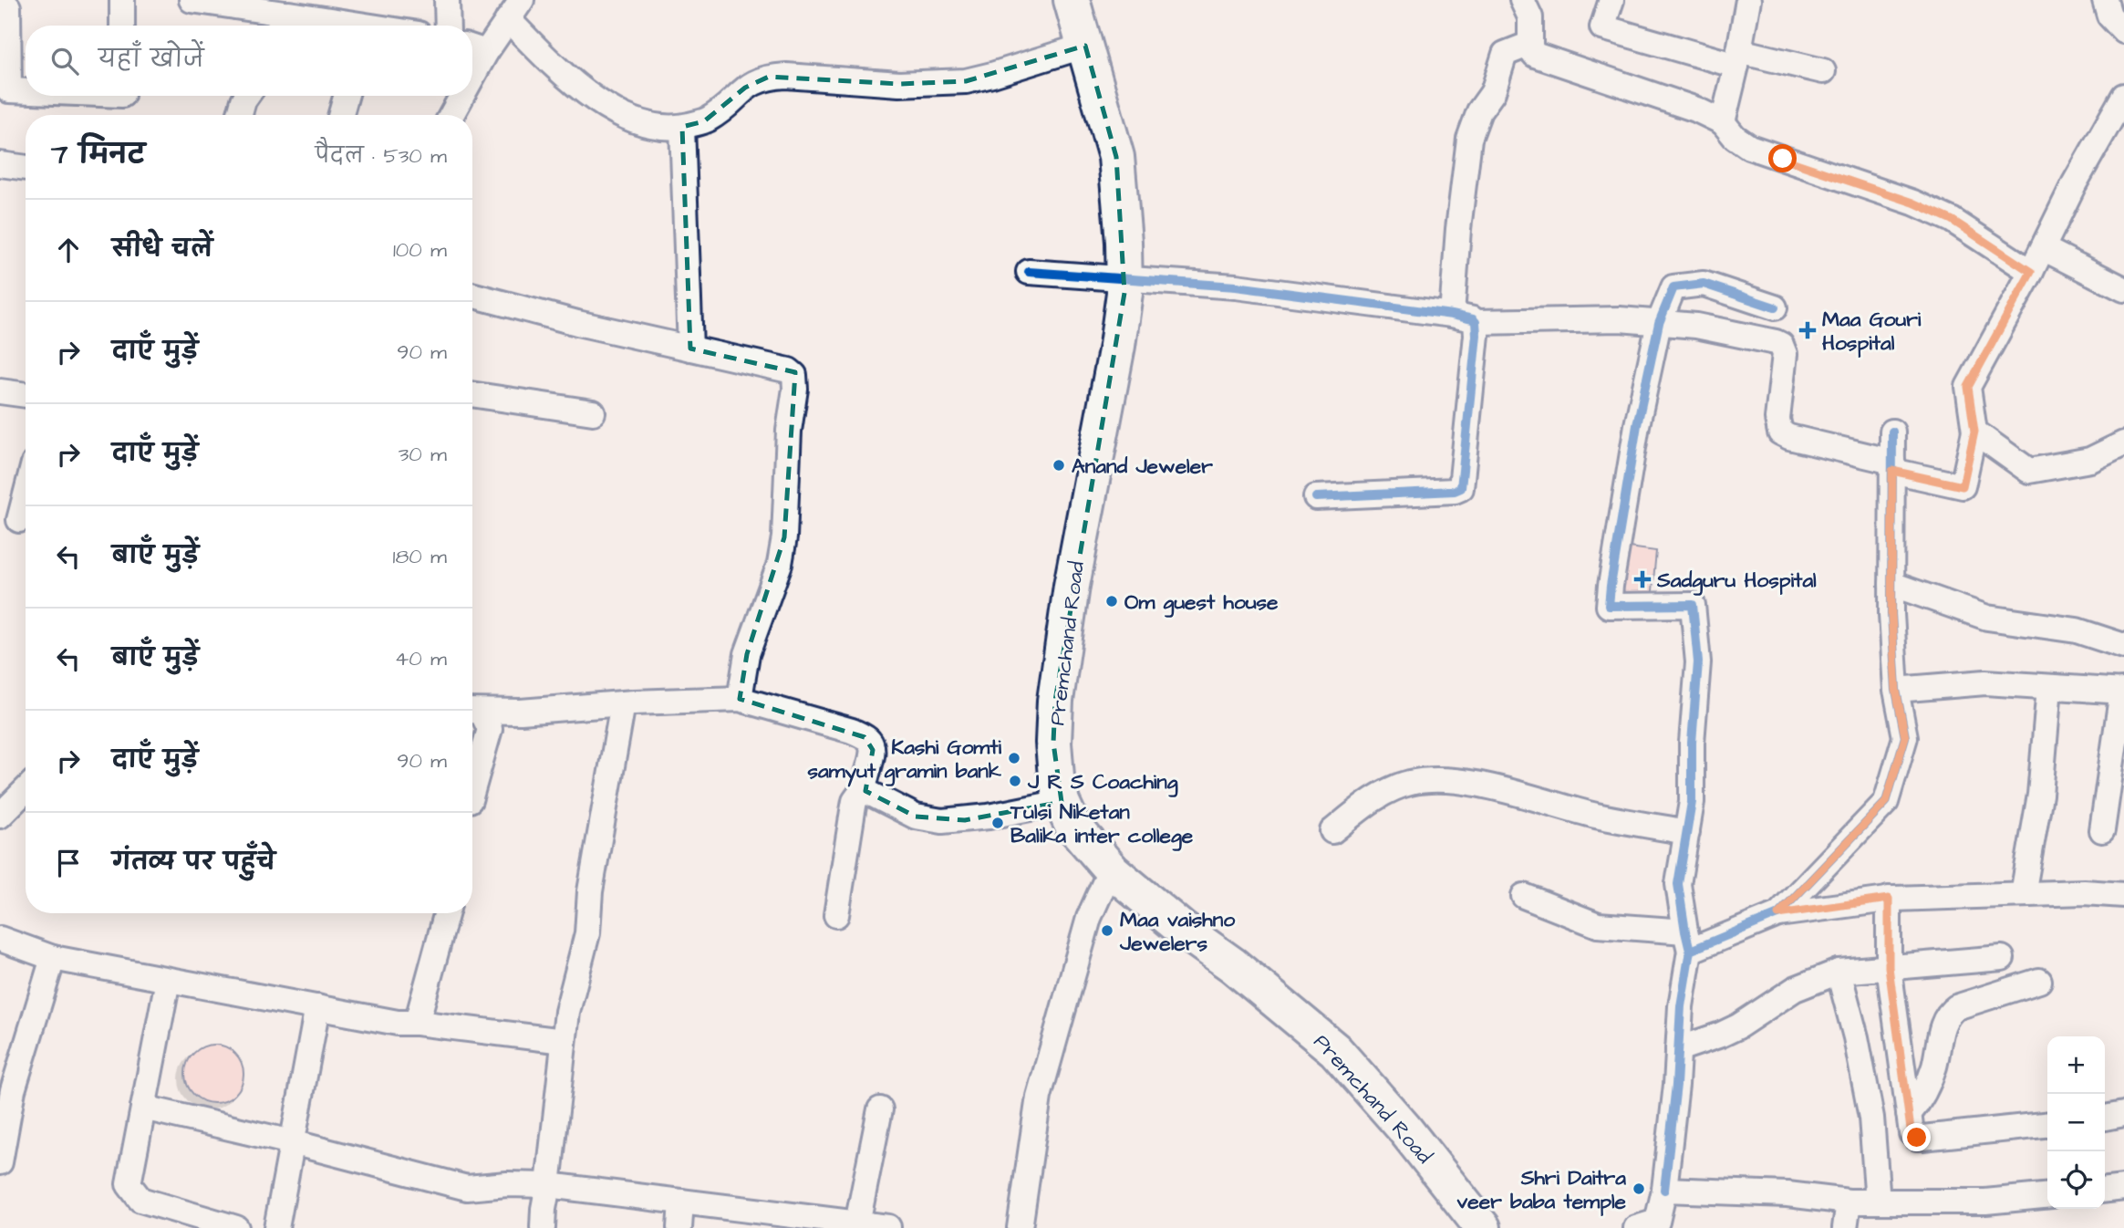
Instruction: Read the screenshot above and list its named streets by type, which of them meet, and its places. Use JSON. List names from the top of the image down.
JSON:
{
  "streets": {
    "highway": ["Premchand Road"]
  },
  "places": {
    "health": ["Maa Gouri Hospital", "Sadguru Hospital"],
    "other": [
      "Anand Jeweler",
      "Om guest house",
      "Kashi Gomti samyut gramin bank",
      "J R S Coaching",
      "Tulsi Niketan Balika inter college",
      "Maa vaishno Jewelers",
      "Shri Daitra veer baba temple"
    ]
  },
  "page": {
    "search": "यहाँ खोजें",
    "heading": ["7 मिनट", "पैदल · 530 m"],
    "list": [
      ["सीधे चलें", "100 m"],
      ["दाएँ मुड़ें", "90 m"],
      ["दाएँ मुड़ें", "30 m"],
      ["बाएँ मुड़ें", "180 m"],
      ["बाएँ मुड़ें", "40 m"],
      ["दाएँ मुड़ें", "90 m"],
      "गंतव्य पर पहुँचे"
    ],
    "map_buttons": ["+", "−"]
  }
}
